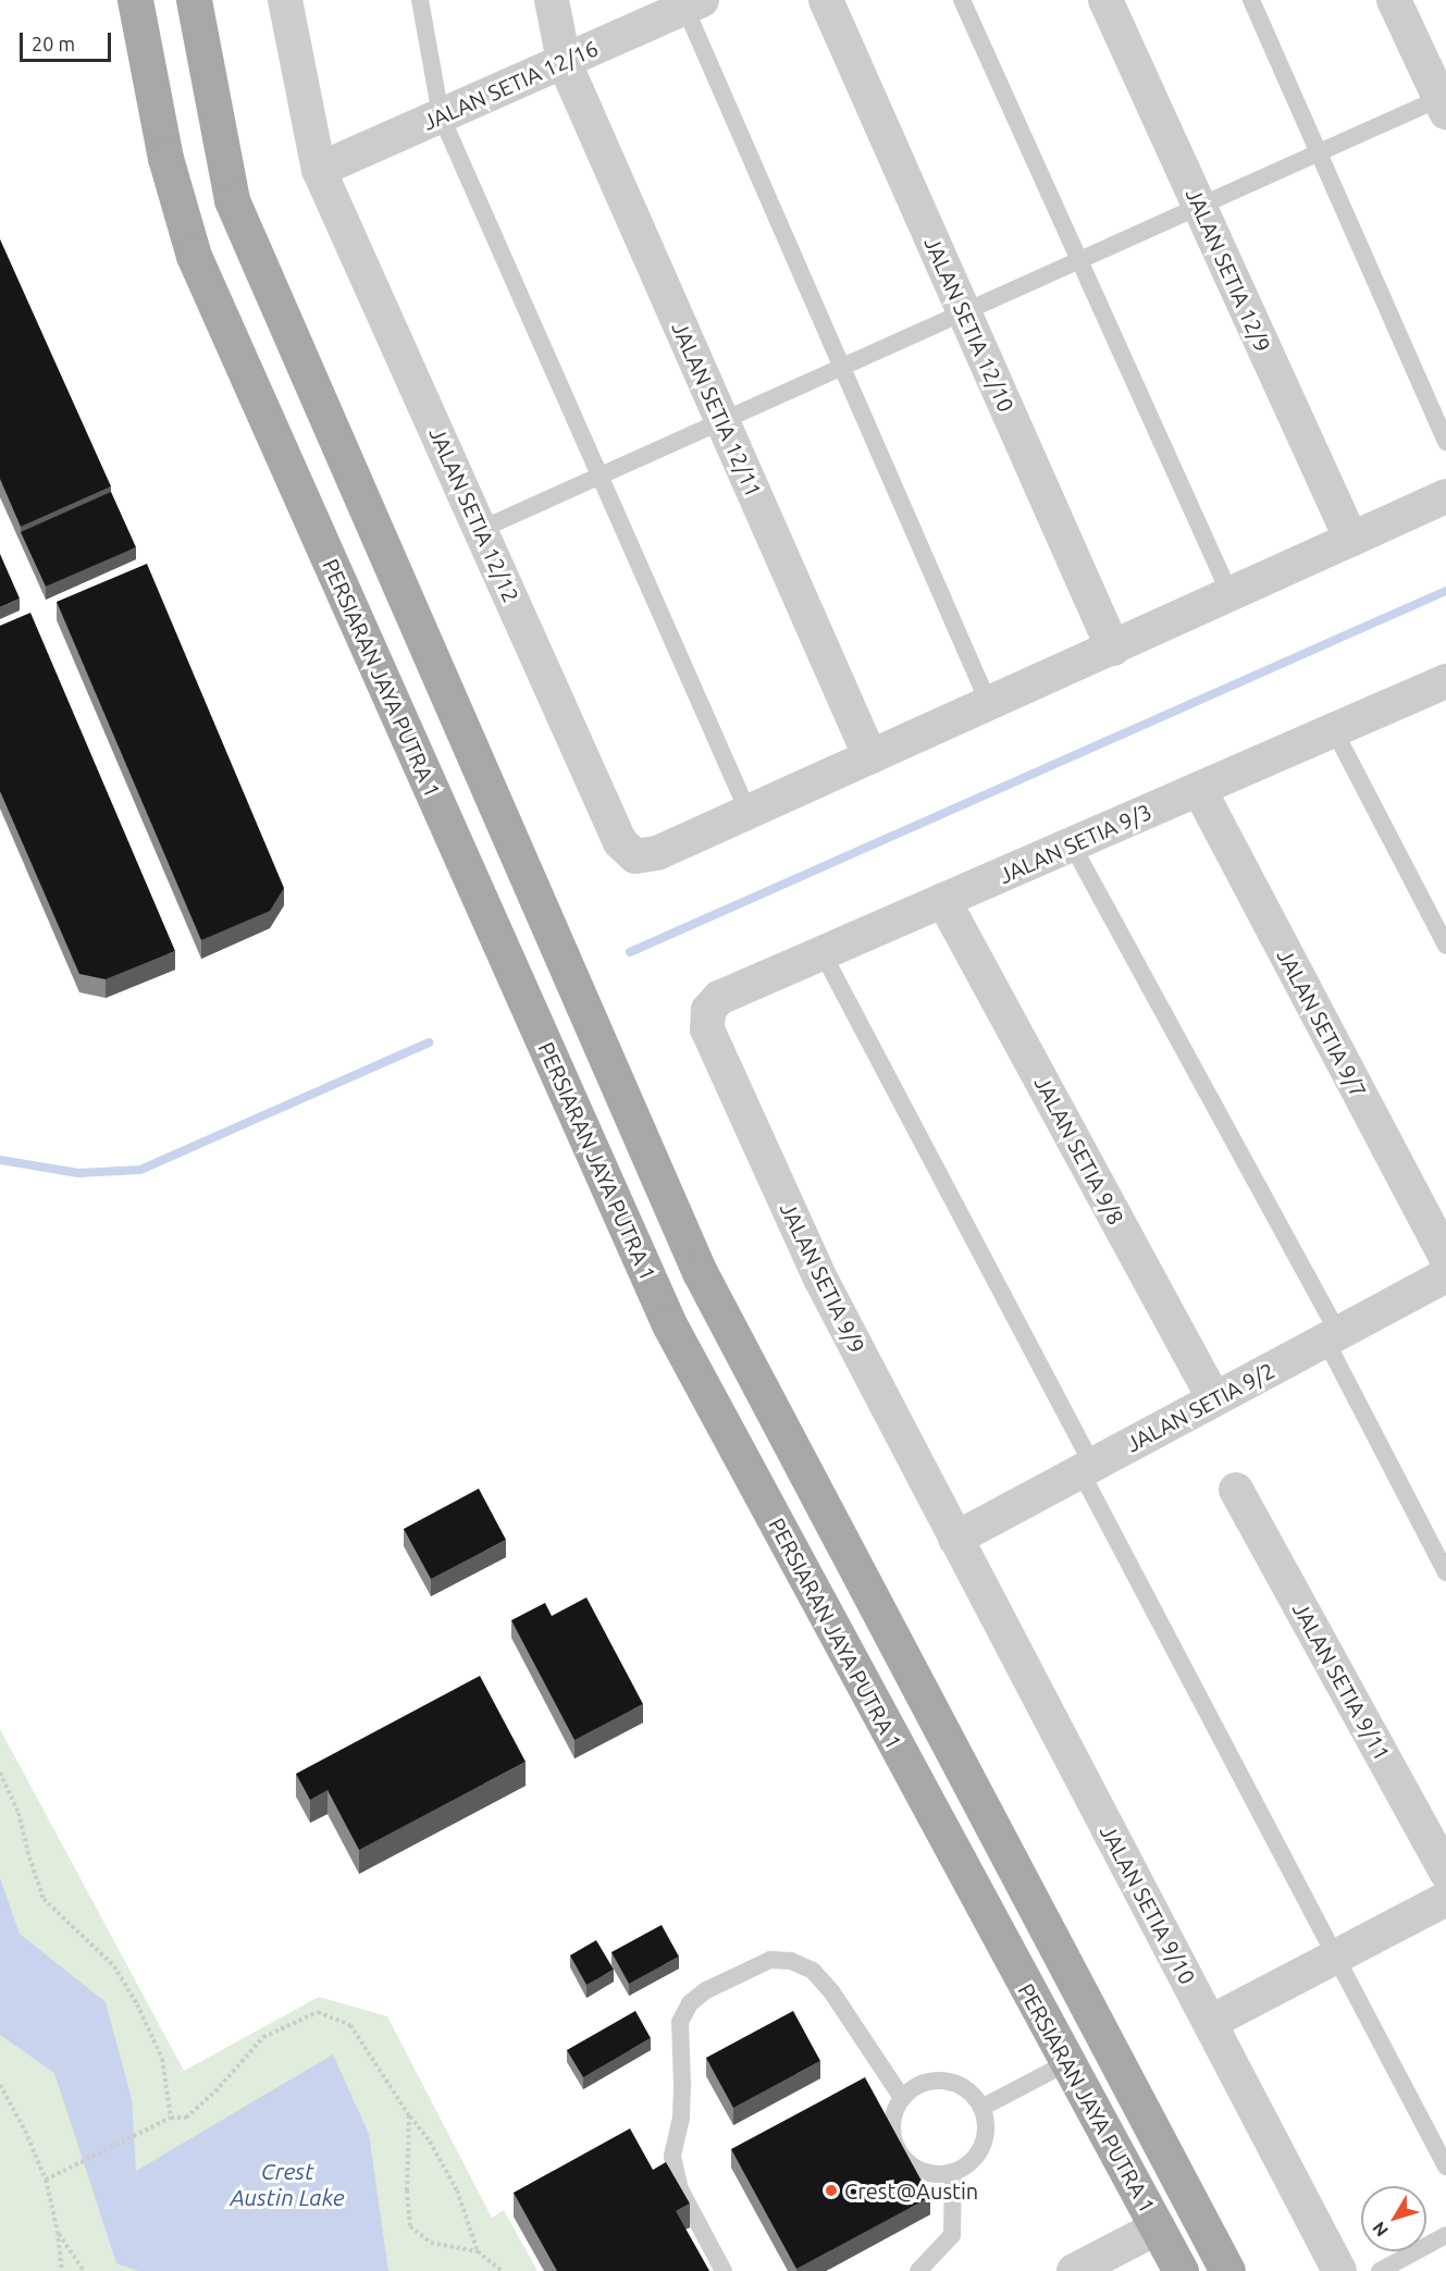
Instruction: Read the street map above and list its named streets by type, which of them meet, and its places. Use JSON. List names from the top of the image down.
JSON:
{
  "streets": {
    "main road": ["PERSIARAN JAYA PUTRA 1"],
    "street": [
      "JALAN SETIA 12/16",
      "JALAN SETIA 12/9",
      "JALAN SETIA 12/10",
      "JALAN SETIA 12/11",
      "JALAN SETIA 12/12",
      "JALAN SETIA 9/3",
      "JALAN SETIA 9/7",
      "JALAN SETIA 9/8",
      "JALAN SETIA 9/9",
      "JALAN SETIA 9/2",
      "JALAN SETIA 9/11",
      "JALAN SETIA 9/10"
    ]
  },
  "crossings": [
    ["JALAN SETIA 12/16", "JALAN SETIA 12/11"],
    ["JALAN SETIA 12/16", "JALAN SETIA 12/12"],
    ["JALAN SETIA 9/3", "JALAN SETIA 9/7"],
    ["JALAN SETIA 9/3", "JALAN SETIA 9/8"],
    ["JALAN SETIA 9/3", "JALAN SETIA 9/9"],
    ["JALAN SETIA 9/8", "JALAN SETIA 9/2"],
    ["JALAN SETIA 9/9", "JALAN SETIA 9/2"],
    ["JALAN SETIA 9/9", "JALAN SETIA 9/10"],
    ["JALAN SETIA 9/2", "JALAN SETIA 9/10"]
  ],
  "water": ["Crest Austin Lake"],
  "places": ["Crest@Austin"],
  "scale_bar": "20 m",
  "north": "bottom left"
}
